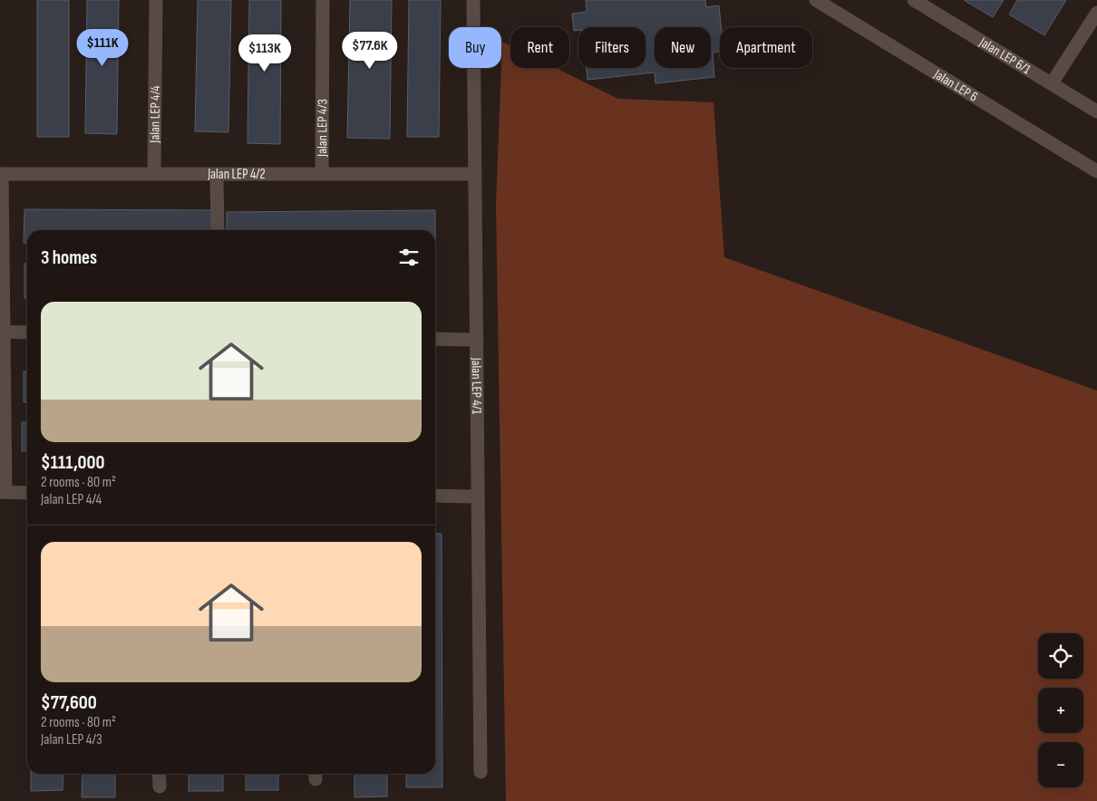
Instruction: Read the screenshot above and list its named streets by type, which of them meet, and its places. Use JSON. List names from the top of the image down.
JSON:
{
  "streets": {
    "street": [
      "Jalan LEP 6/1",
      "Jalan LEP 6",
      "Jalan LEP 4/4",
      "Jalan LEP 4/3",
      "Jalan LEP 4/2",
      "Jalan LEP 4/1"
    ]
  },
  "crossings": [
    ["Jalan LEP 4/4", "Jalan LEP 4/2"],
    ["Jalan LEP 4/3", "Jalan LEP 4/2"],
    ["Jalan LEP 4/2", "Jalan LEP 4/1"]
  ],
  "page": {
    "chip": [
      "Buy",
      "Rent",
      "Filters",
      "New",
      "Apartment"
    ],
    "price": ["$111K", "$77.6K", "$113K"],
    "heading": "3 homes",
    "list": [
      {
        "name": "$111,000",
        "note": "2 rooms · 80 m² · Jalan LEP 4/4"
      },
      {
        "name": "$77,600",
        "note": "2 rooms · 80 m² · Jalan LEP 4/3"
      }
    ],
    "map_buttons": ["+", "−"]
  }
}
